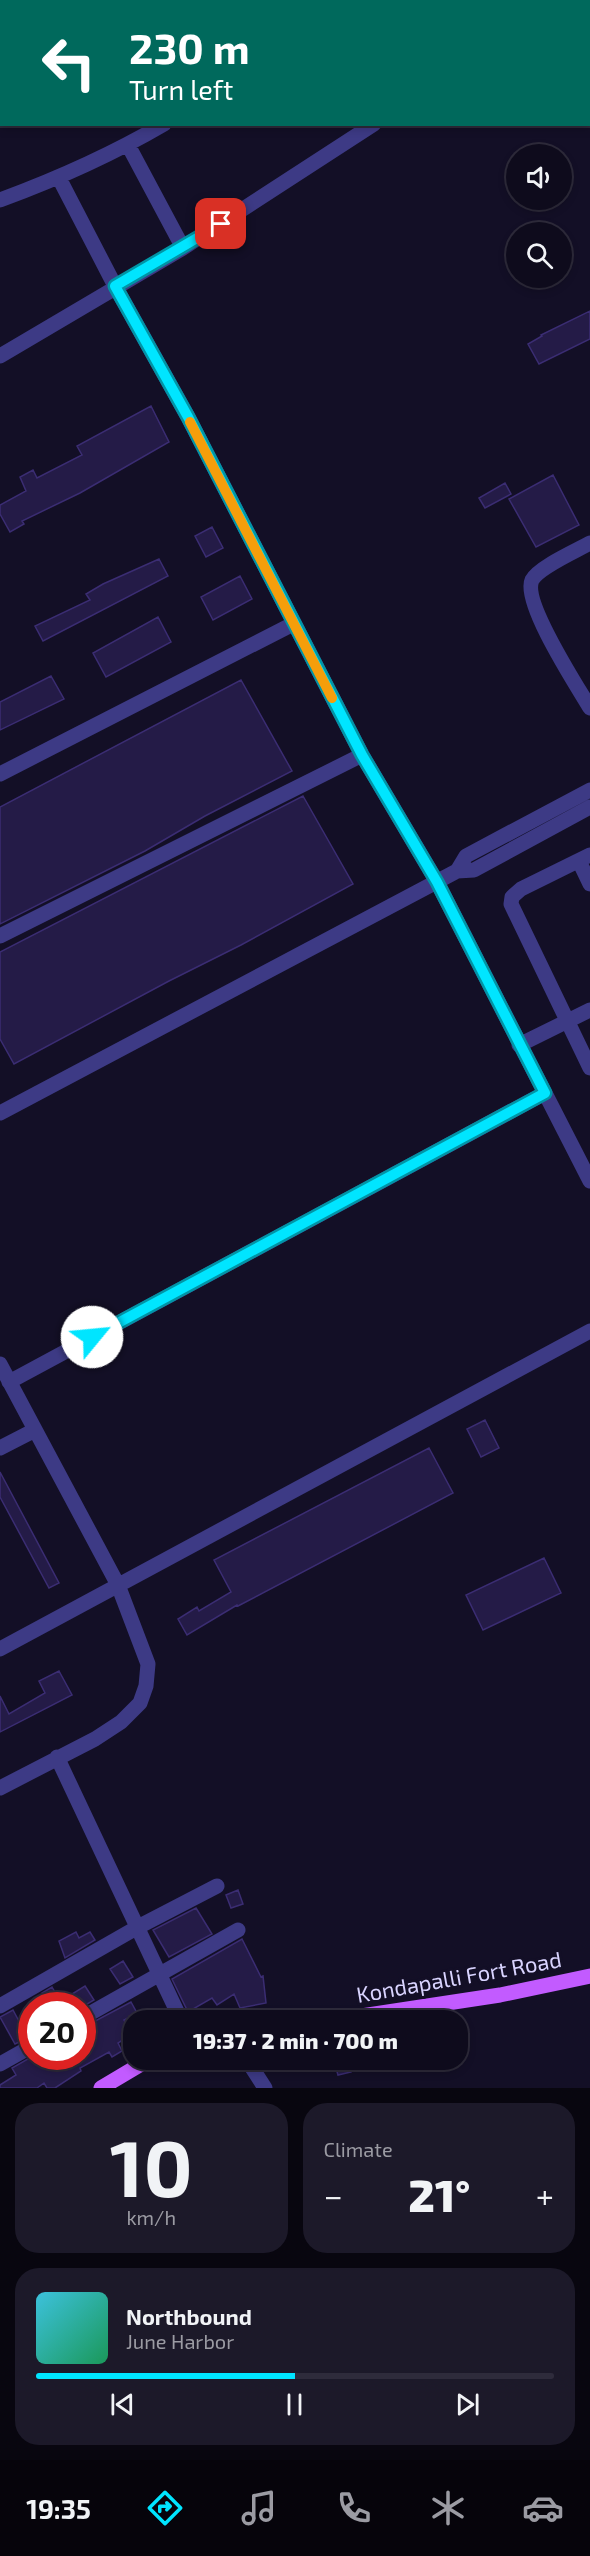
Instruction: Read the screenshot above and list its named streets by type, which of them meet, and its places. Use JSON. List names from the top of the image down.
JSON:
{
  "streets": {
    "main road": ["Kondapalli Fort Road"]
  },
  "page": {
    "turn": ["230 m", "Turn left"],
    "limit": "20",
    "trip": "19:37 · 2 min · 700 m",
    "tile": [
      ["10", "km/h"],
      "Climate"
    ],
    "heat": ["−", "21°", "+"],
    "song": ["Northbound", "June Harbor"],
    "tabs": "19:35"
  }
}
